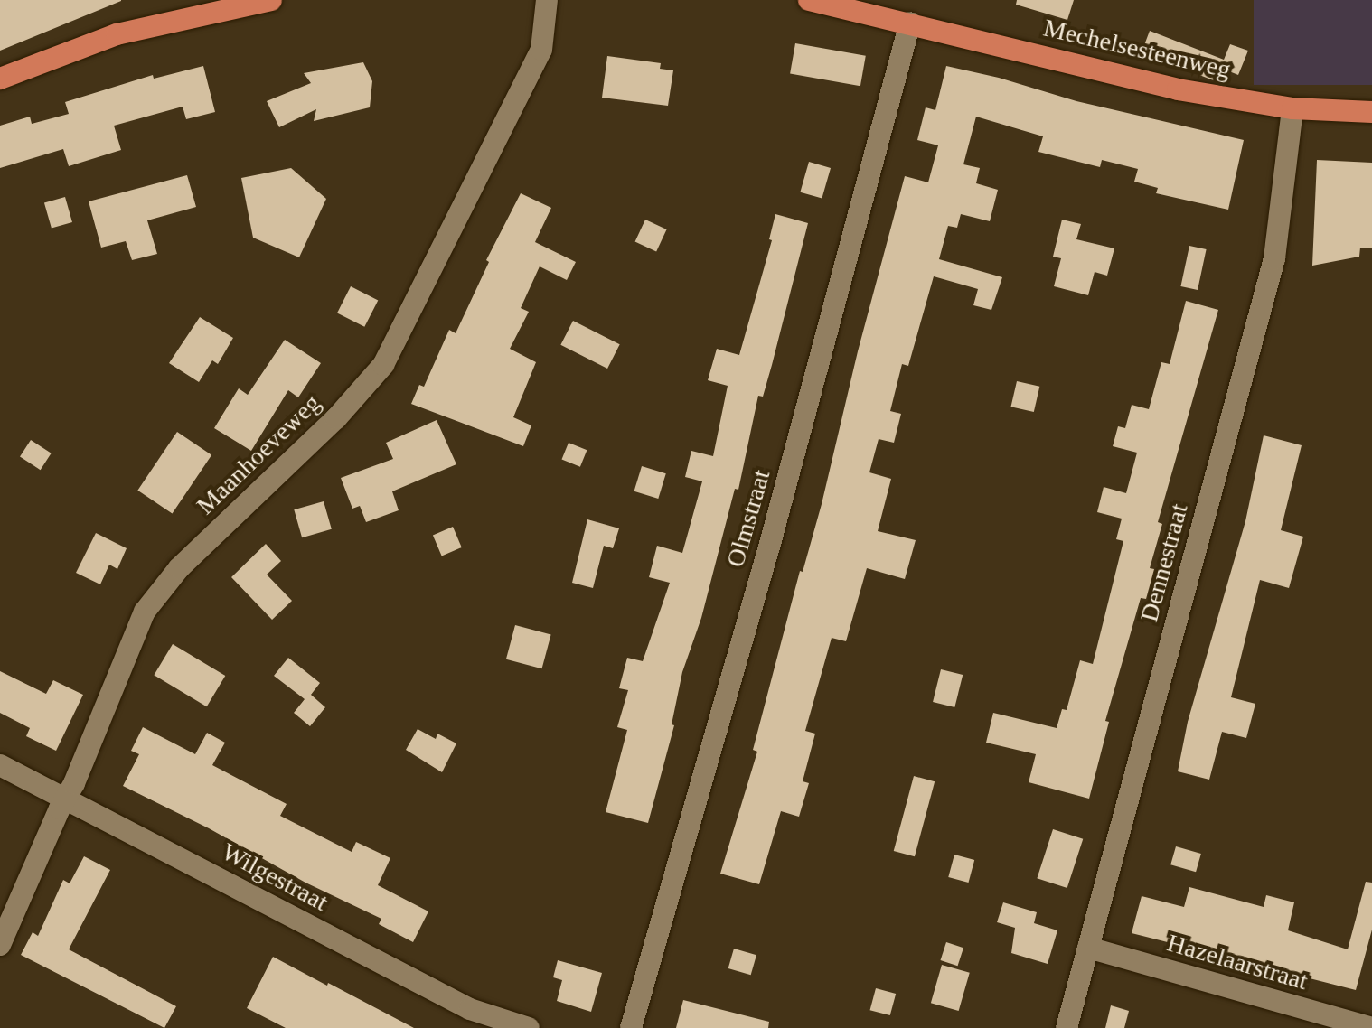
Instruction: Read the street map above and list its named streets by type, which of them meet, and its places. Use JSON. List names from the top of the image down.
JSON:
{
  "streets": {
    "main road": ["Mechelsesteenweg"],
    "street": [
      "Maanhoeveweg",
      "Olmstraat",
      "Dennestraat",
      "Wilgestraat",
      "Hazelaarstraat"
    ]
  },
  "crossings": [
    ["Mechelsesteenweg", "Olmstraat"],
    ["Mechelsesteenweg", "Dennestraat"],
    ["Maanhoeveweg", "Wilgestraat"],
    ["Dennestraat", "Hazelaarstraat"]
  ]
}
